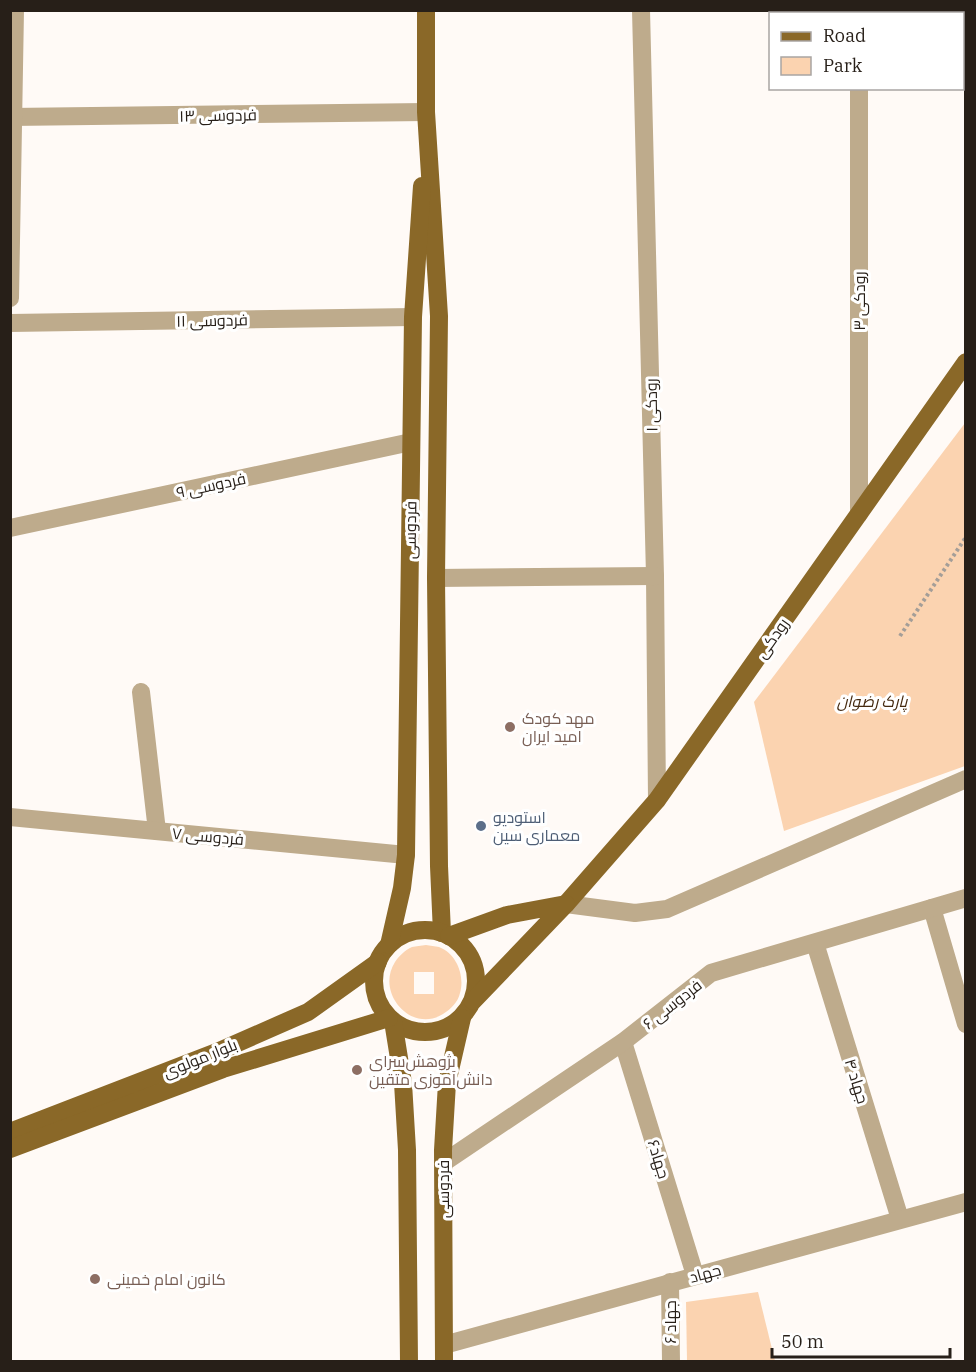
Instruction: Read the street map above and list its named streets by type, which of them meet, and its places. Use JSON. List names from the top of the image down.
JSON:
{
  "streets": {
    "main road": ["فردوسی", "رودکی", "بلوار مولوی"],
    "street": [
      "فردوسی ۱۳",
      "رودکی ۳",
      "فردوسی ۱۱",
      "رودکی ۱",
      "فردوسی ۹",
      "فردوسی ۷",
      "فردوسی ۶",
      "جهاد ۴",
      "جهاد۶",
      "جهاد",
      "جهاد ۶"
    ]
  },
  "crossings": [
    ["فردوسی ۱۳", "فردوسی"],
    ["رودکی ۳", "رودکی"],
    ["فردوسی ۱۱", "فردوسی"],
    ["رودکی ۱", "رودکی"],
    ["فردوسی ۹", "فردوسی"],
    ["فردوسی", "رودکی"],
    ["فردوسی", "فردوسی ۷"],
    ["فردوسی", "فردوسی ۶"],
    ["فردوسی", "بلوار مولوی"],
    ["فردوسی", "جهاد"],
    ["رودکی", "بلوار مولوی"],
    ["فردوسی ۶", "جهاد ۴"],
    ["فردوسی ۶", "جهاد۶"],
    ["جهاد ۴", "جهاد"],
    ["جهاد۶", "جهاد"],
    ["جهاد", "جهاد ۶"]
  ],
  "parks": ["پارک رضوان"],
  "places": [
    "مهد کودک امید ایران",
    "استودیو معماری سین",
    "پژوهش‌سرای دانش‌آموزی متقین",
    "کانون امام خمینی"
  ],
  "legend": ["Road", "Park"],
  "scale_bar": "50 m"
}
